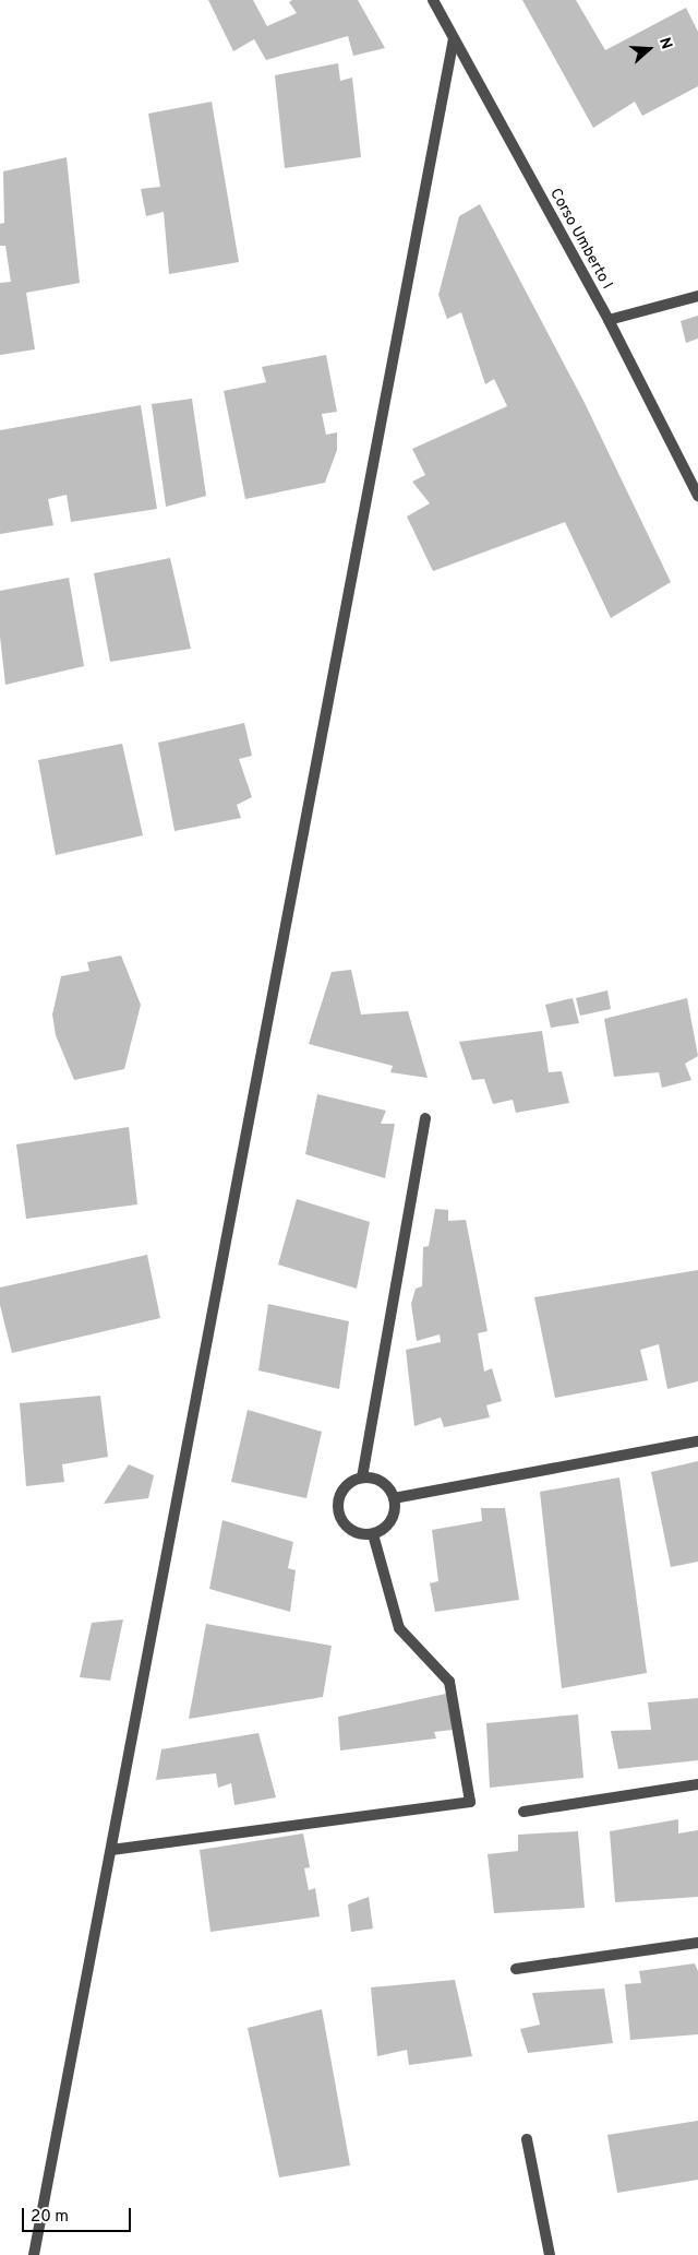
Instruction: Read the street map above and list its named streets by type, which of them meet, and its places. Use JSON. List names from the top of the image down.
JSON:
{
  "streets": {
    "street": ["Corso Umberto I"]
  },
  "scale_bar": "20 m",
  "north": "right"
}
